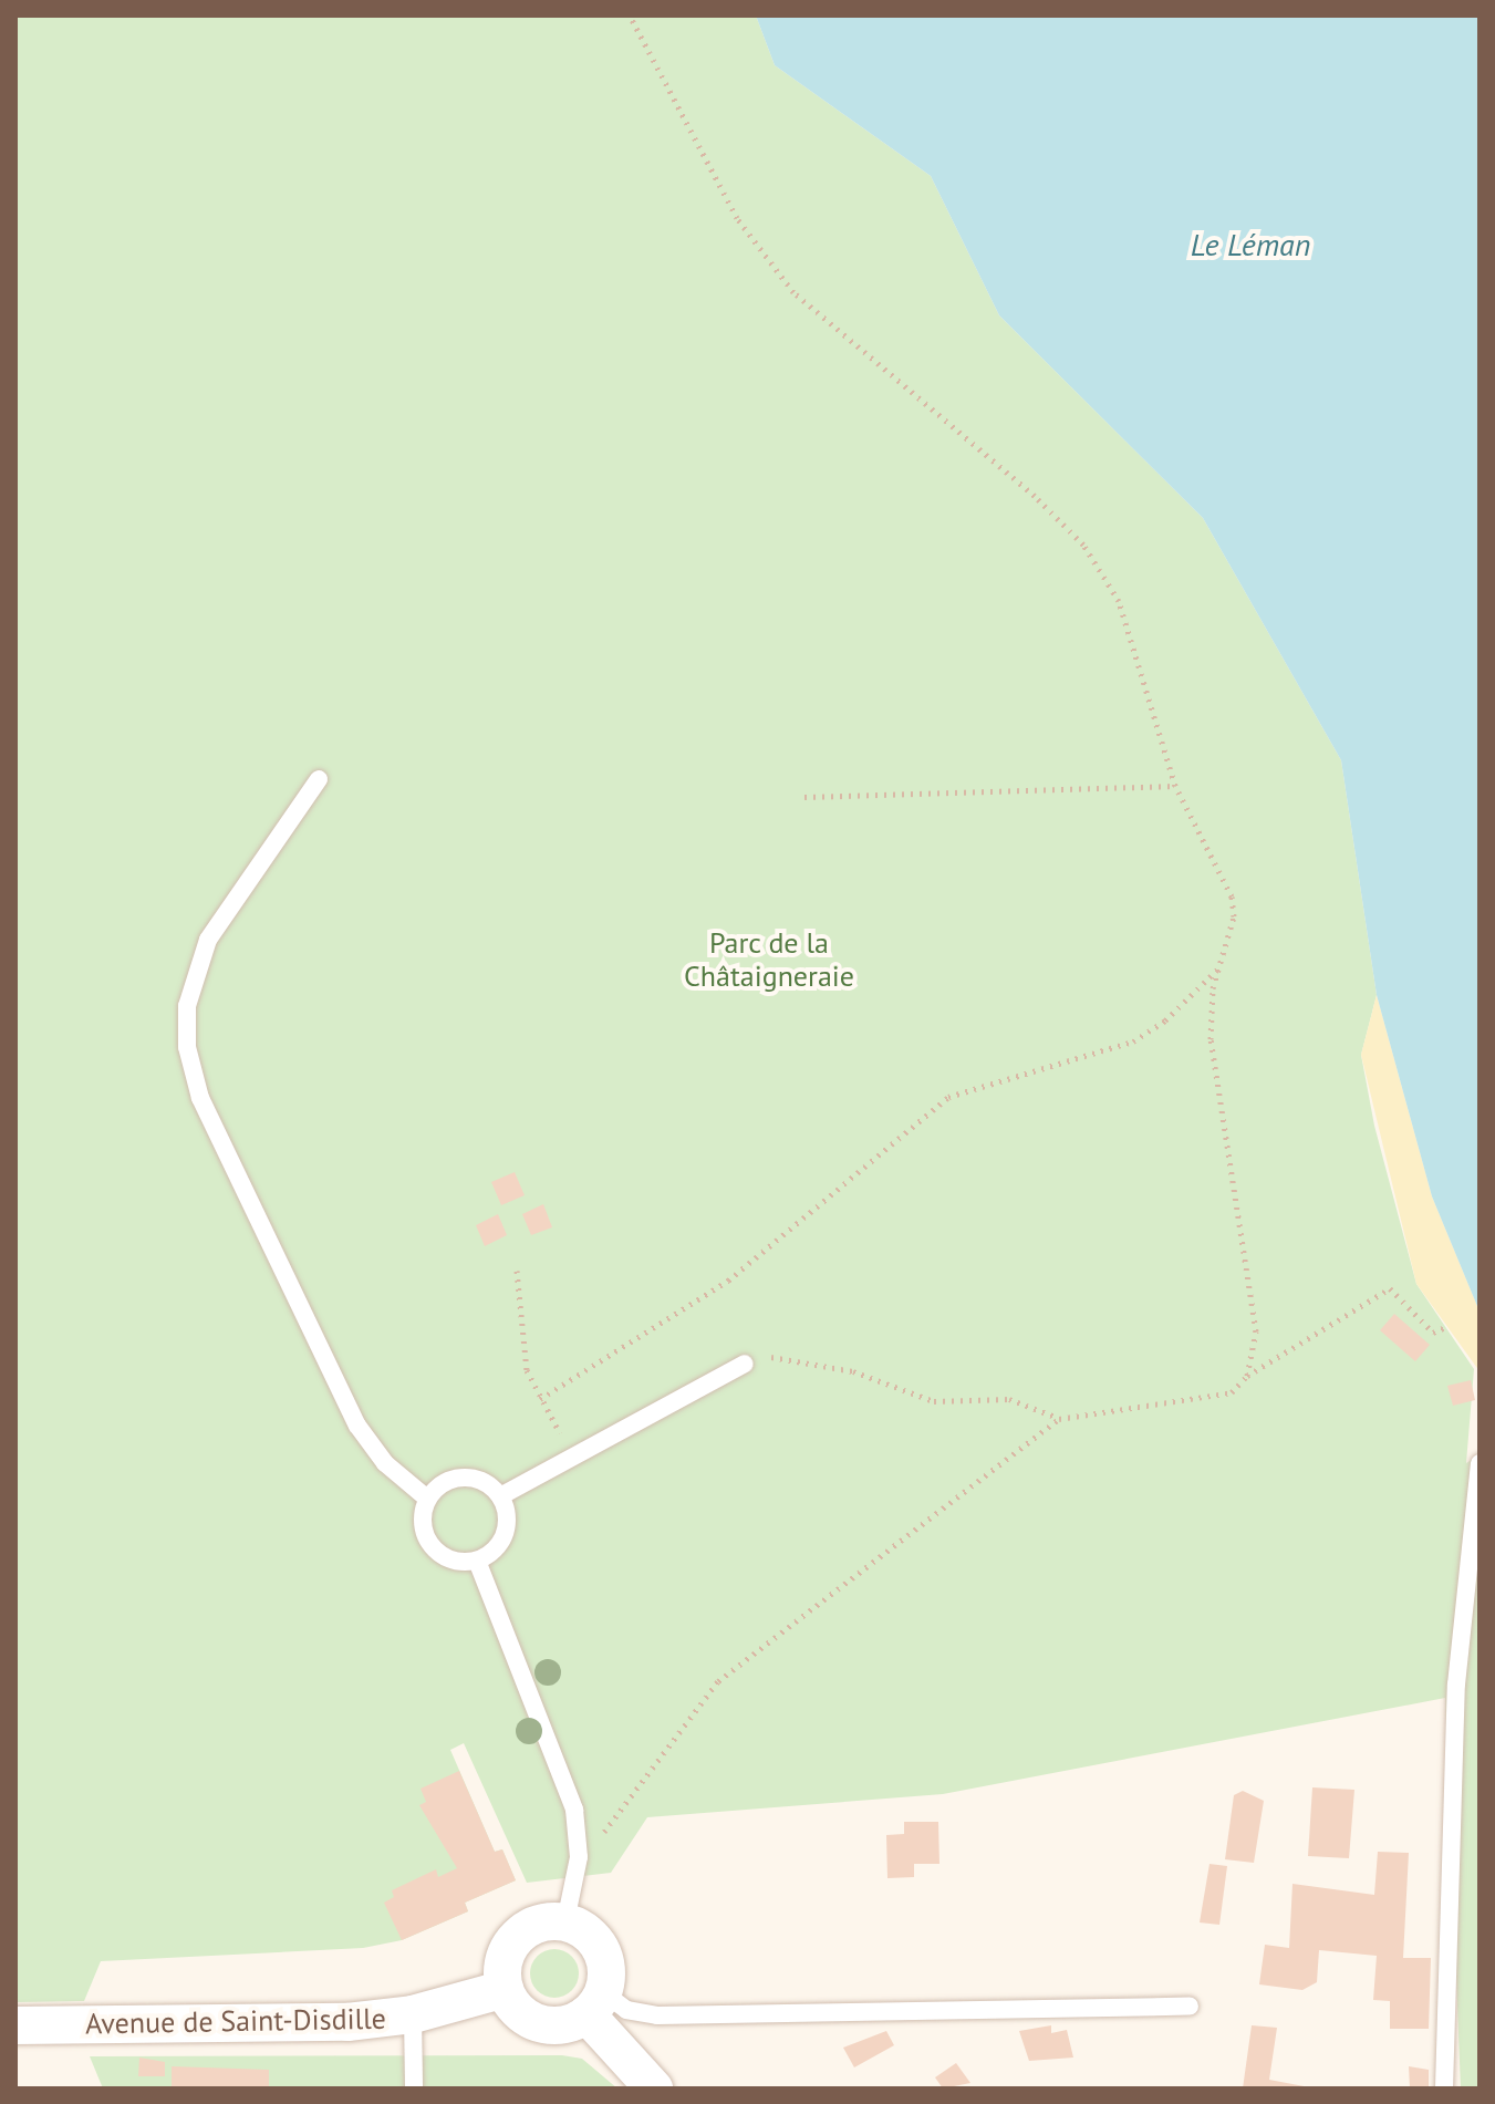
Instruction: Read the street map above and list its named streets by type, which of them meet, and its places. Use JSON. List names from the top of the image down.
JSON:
{
  "streets": {
    "street": ["Avenue de Saint-Disdille"]
  },
  "water": ["Le Léman"],
  "parks": ["Parc de la Châtaigneraie"]
}
